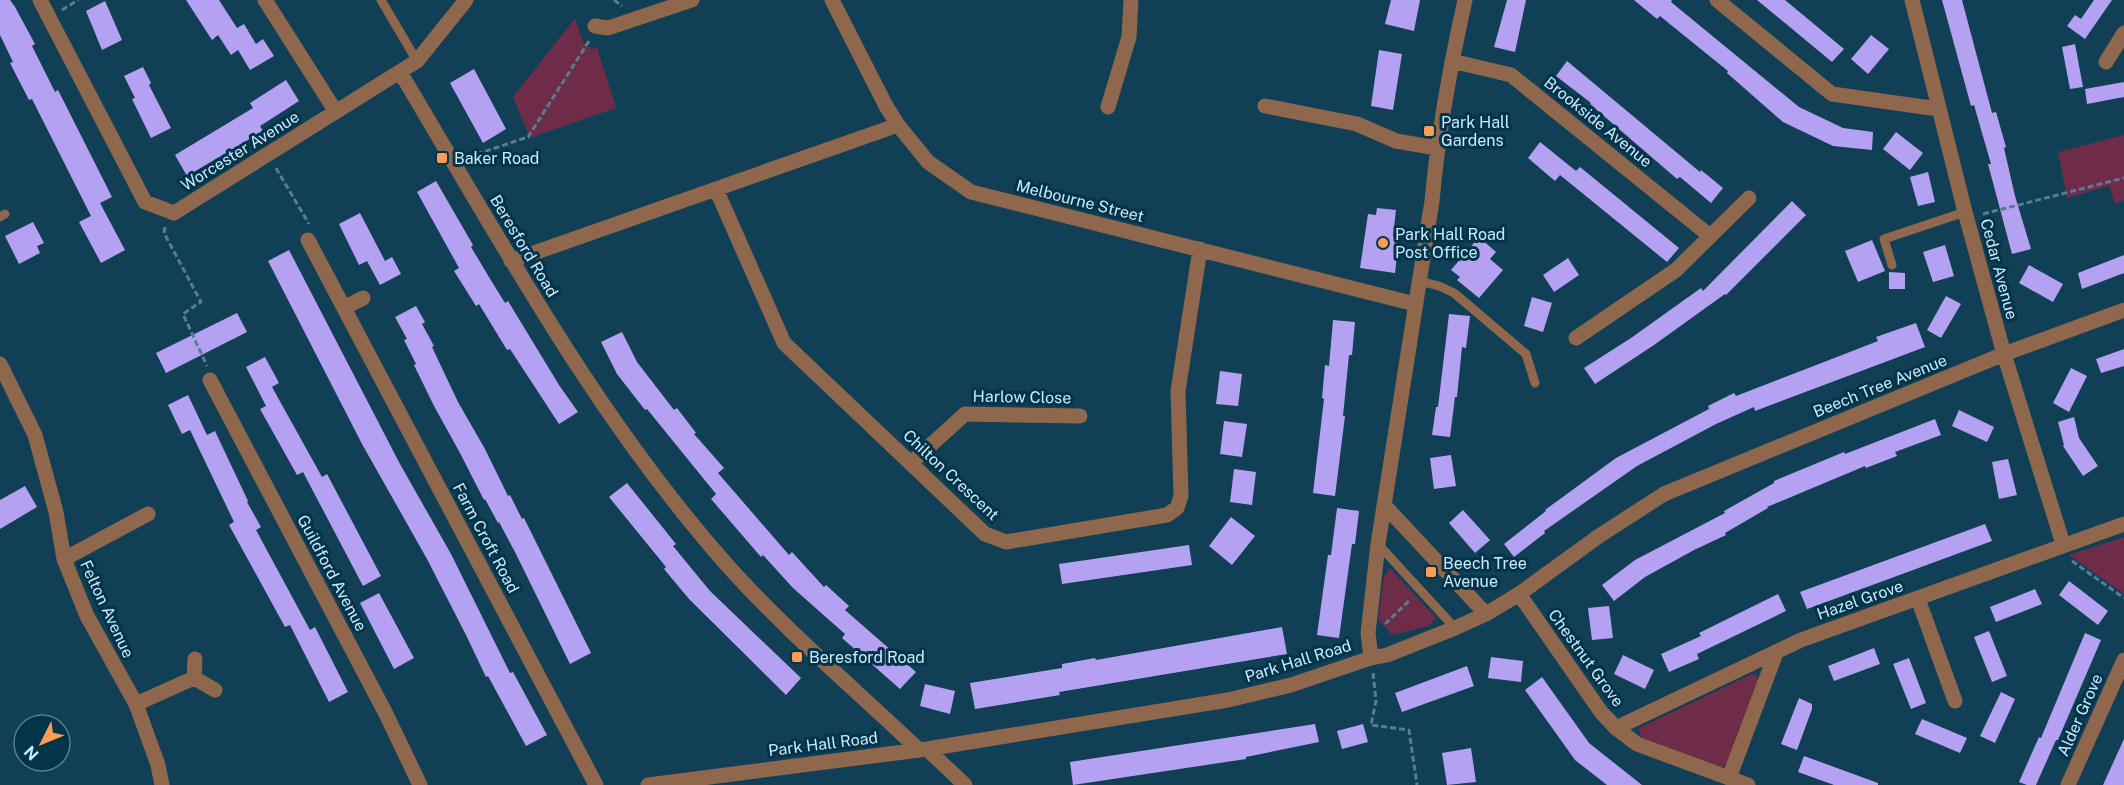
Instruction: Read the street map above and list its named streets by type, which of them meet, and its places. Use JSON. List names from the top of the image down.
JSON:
{
  "streets": {
    "street": [
      "Brookside Avenue",
      "Worcester Avenue",
      "Melbourne Street",
      "Beresford Road",
      "Cedar Avenue",
      "Beech Tree Avenue",
      "Harlow Close",
      "Chilton Crescent",
      "Farm Croft Road",
      "Guildford Avenue",
      "Hazel Grove",
      "Felton Avenue",
      "Chestnut Grove",
      "Park Hall Road",
      "Alder Grove"
    ]
  },
  "crossings": [
    ["Brookside Avenue", "Park Hall Road"],
    ["Worcester Avenue", "Beresford Road"],
    ["Melbourne Street", "Chilton Crescent"],
    ["Melbourne Street", "Park Hall Road"],
    ["Beresford Road", "Park Hall Road"],
    ["Cedar Avenue", "Beech Tree Avenue"],
    ["Cedar Avenue", "Hazel Grove"],
    ["Beech Tree Avenue", "Chestnut Grove"],
    ["Beech Tree Avenue", "Park Hall Road"],
    ["Harlow Close", "Chilton Crescent"],
    ["Hazel Grove", "Chestnut Grove"]
  ],
  "places": {
    "transit": [
      "Park Hall Gardens",
      "Baker Road",
      "Beech Tree Avenue",
      "Beresford Road"
    ],
    "other": ["Park Hall Road Post Office"]
  },
  "north": "bottom left"
}
